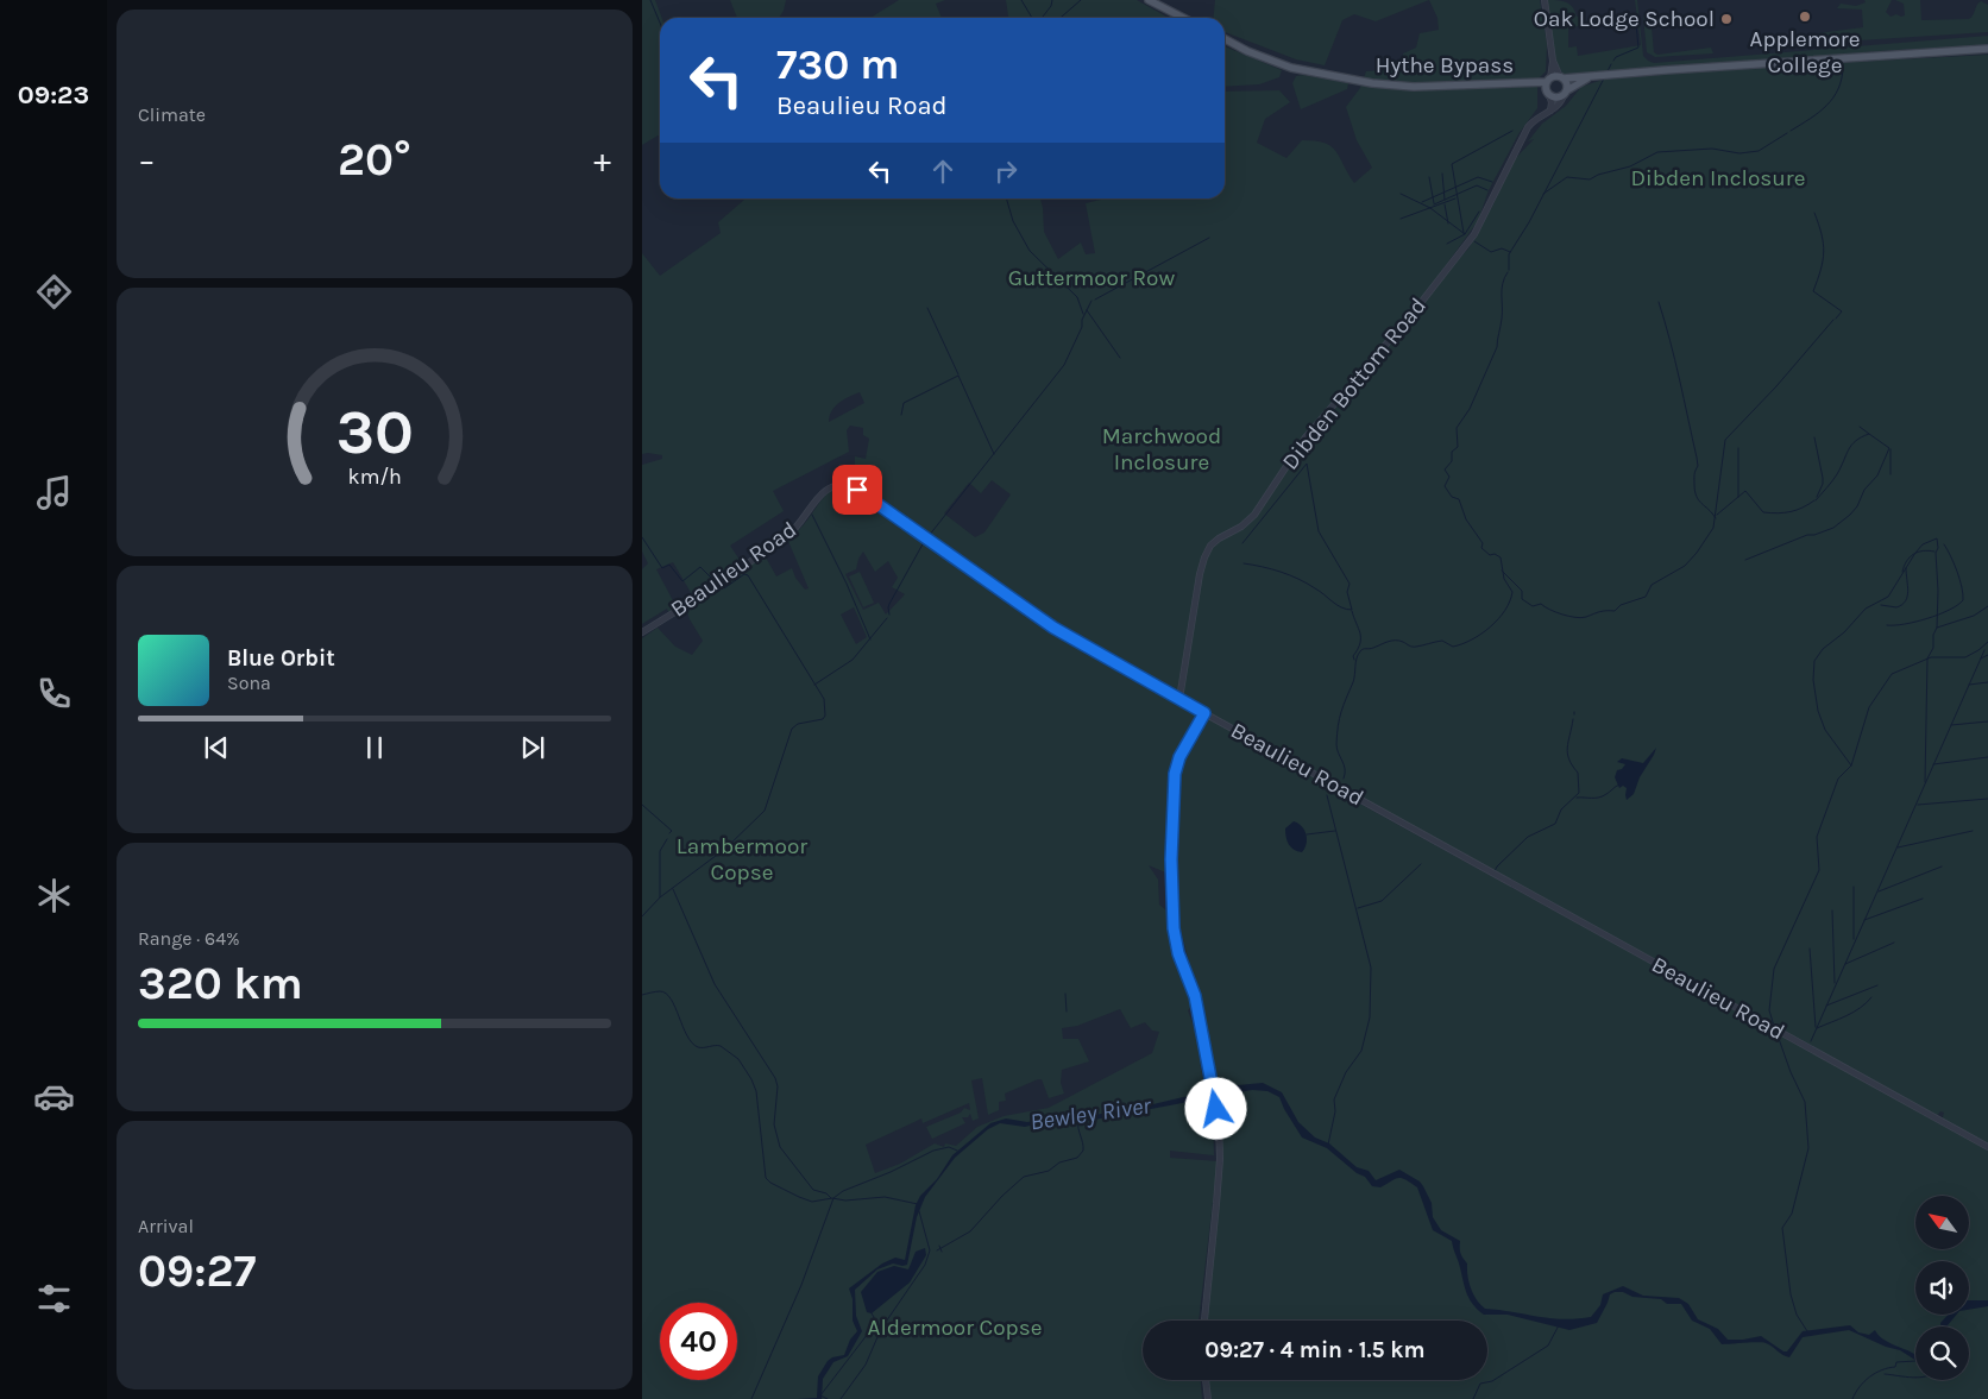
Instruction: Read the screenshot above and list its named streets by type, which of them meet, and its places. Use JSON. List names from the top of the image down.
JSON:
{
  "streets": {
    "main road": ["Hythe Bypass"],
    "street": ["Dibden Bottom Road", "Beaulieu Road"]
  },
  "crossings": [
    ["Hythe Bypass", "Dibden Bottom Road"],
    ["Dibden Bottom Road", "Beaulieu Road"]
  ],
  "water": ["Bewley River"],
  "parks": [
    "Dibden Inclosure",
    "Guttermoor Row",
    "Marchwood Inclosure",
    "Lambermoor Copse",
    "Aldermoor Copse"
  ],
  "places": ["Applemore College", "Oak Lodge School"],
  "north": "top left",
  "page": {
    "tabs": "09:23",
    "tile": [
      "Climate",
      ["Range · 64%", "320 km"],
      ["Arrival", "09:27"]
    ],
    "turn": ["730 m", "Beaulieu Road"],
    "heat": ["−", "20°", "+"],
    "song": ["Blue Orbit", "Sona"],
    "limit": "40",
    "trip": "09:27 · 4 min · 1.5 km",
    "gauge": ["30", "km/h"]
  }
}
